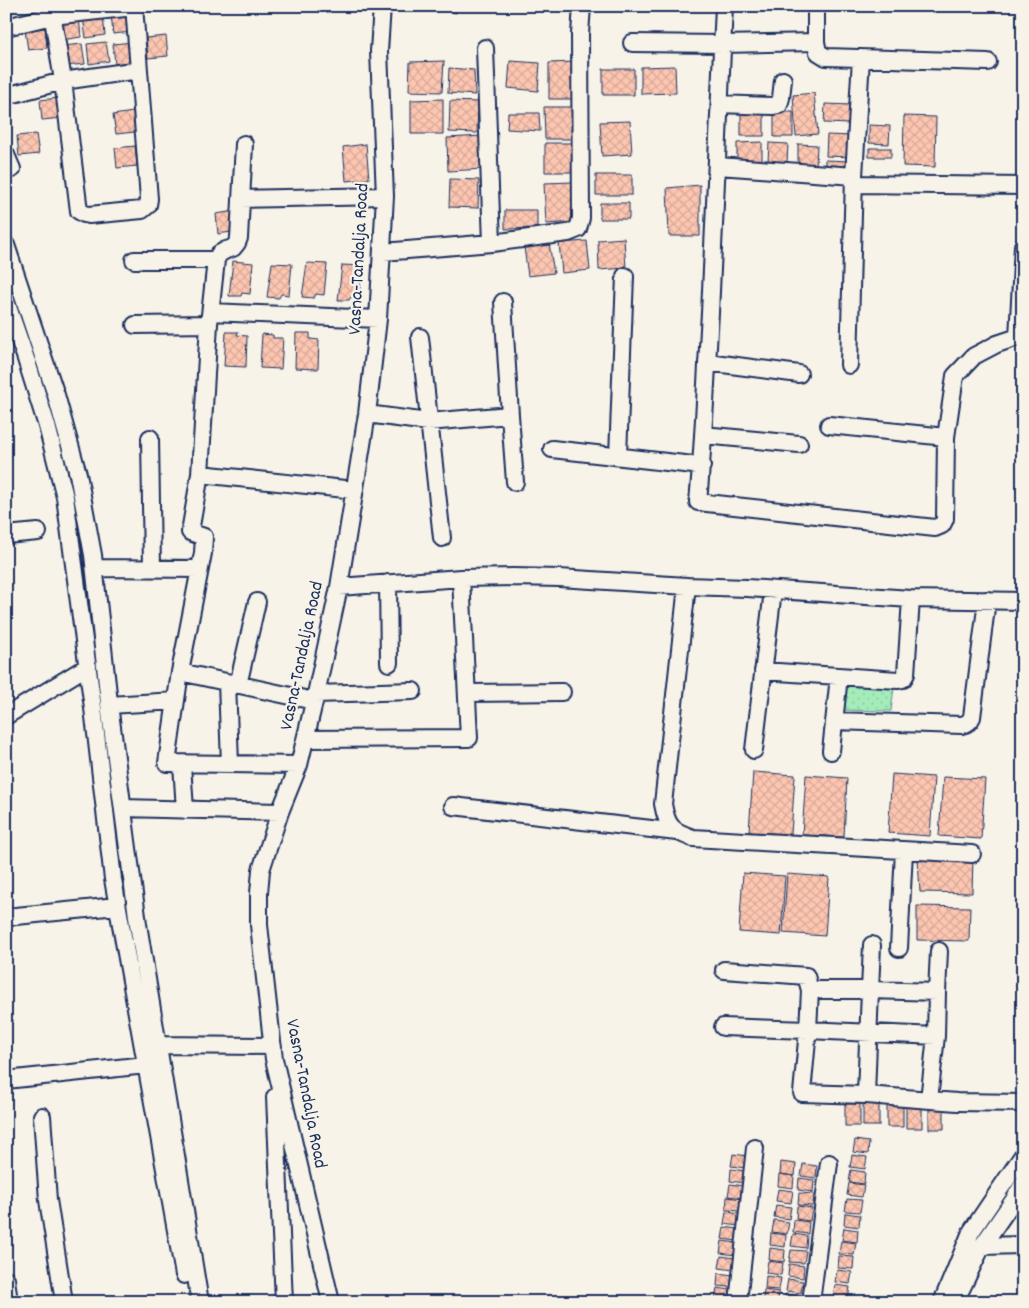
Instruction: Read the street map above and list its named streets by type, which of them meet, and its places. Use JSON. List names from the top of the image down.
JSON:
{
  "streets": {
    "street": ["Vasna-Tandalja Road"]
  }
}
